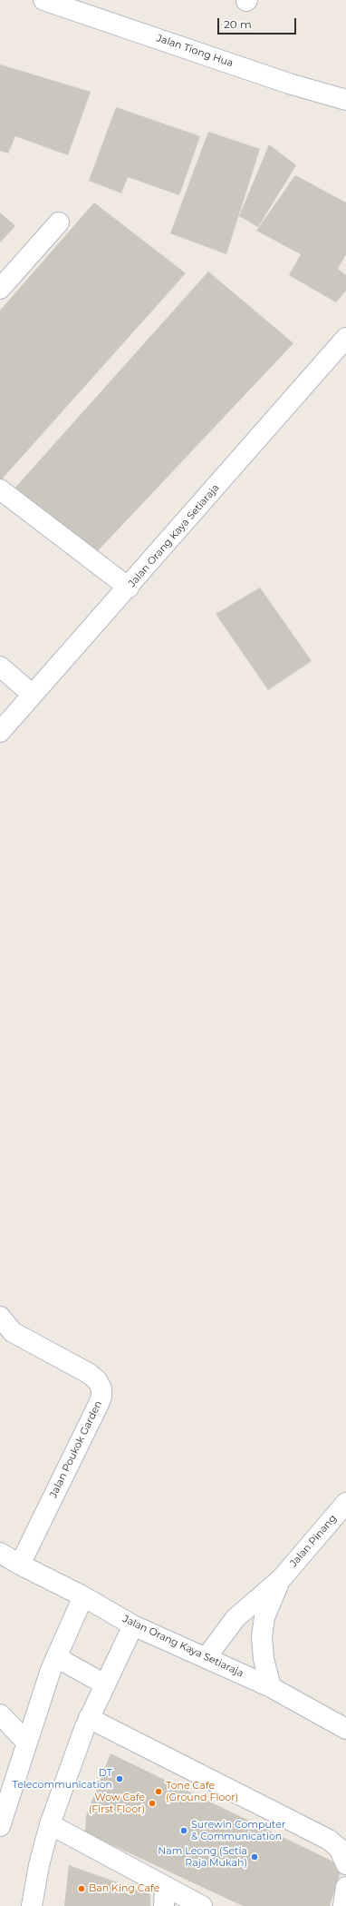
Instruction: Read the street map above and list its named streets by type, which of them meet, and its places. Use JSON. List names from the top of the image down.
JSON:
{
  "streets": {
    "street": [
      "Jalan Tiong Hua",
      "Jalan Orang Kaya Setiaraja",
      "Jalan Poukok Garden",
      "Jalan Pinang"
    ]
  },
  "crossings": [
    ["Jalan Orang Kaya Setiaraja", "Jalan Poukok Garden"],
    ["Jalan Orang Kaya Setiaraja", "Jalan Pinang"]
  ],
  "places": [
    "DT Telecommunication",
    "Tone Cafe (Ground Floor)",
    "Wow Cafe (First Floor)",
    "Surewin Computer & Communication",
    "Nam Leong (Setia Raja Mukah)",
    "Ban King Cafe"
  ],
  "scale_bar": "20 m"
}
